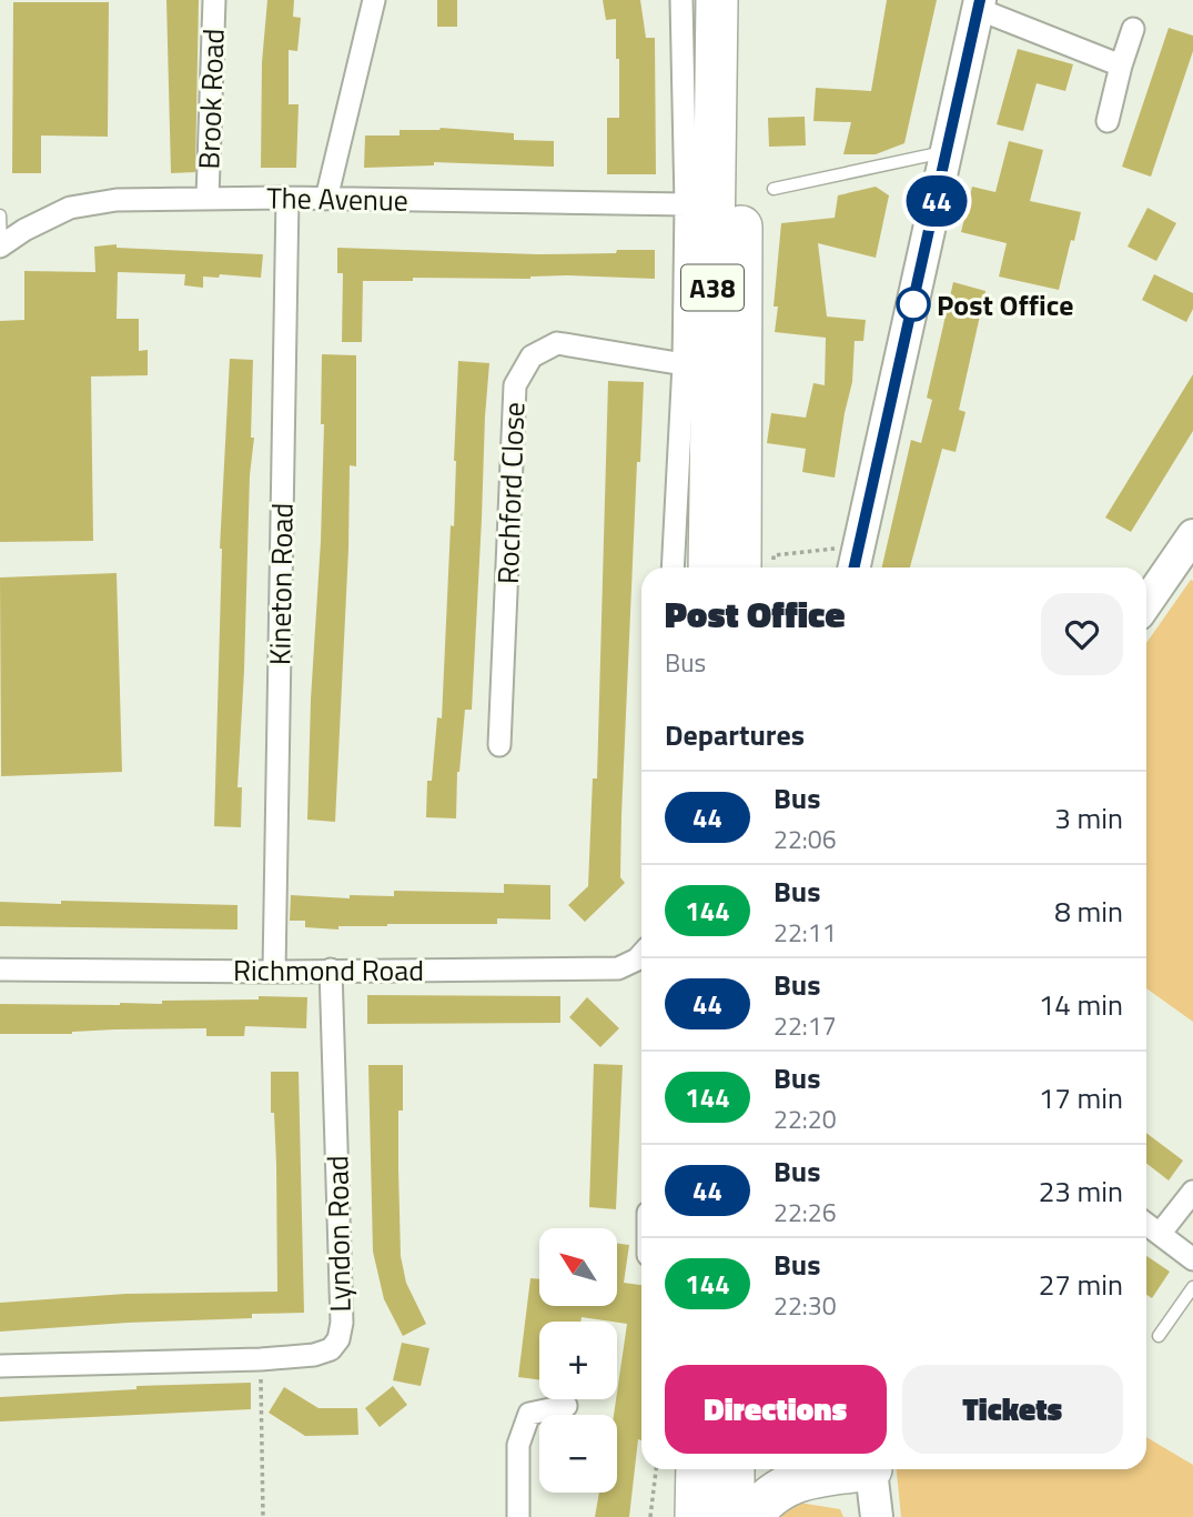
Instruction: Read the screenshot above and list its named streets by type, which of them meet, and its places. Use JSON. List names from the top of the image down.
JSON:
{
  "streets": {
    "highway": ["A38"],
    "street": [
      "Brook Road",
      "The Avenue",
      "Rochford Close",
      "Kineton Road",
      "Richmond Road",
      "Lyndon Road"
    ]
  },
  "crossings": [
    ["Brook Road", "The Avenue"],
    ["The Avenue", "Kineton Road"],
    ["Kineton Road", "Richmond Road"],
    ["Richmond Road", "Lyndon Road"]
  ],
  "places": ["Post Office"],
  "lines": ["bus line 44"],
  "north": "top left",
  "page": {
    "on_map": "44",
    "heading": [
      ["Post Office", "Bus"],
      "Departures"
    ],
    "list": [
      {
        "mark": "44",
        "name": "Bus",
        "note": "22:06",
        "value": "3 min"
      },
      {
        "mark": "144",
        "name": "Bus",
        "note": "22:11",
        "value": "8 min"
      },
      {
        "mark": "44",
        "name": "Bus",
        "note": "22:17",
        "value": "14 min"
      },
      {
        "mark": "144",
        "name": "Bus",
        "note": "22:20",
        "value": "17 min"
      },
      {
        "mark": "44",
        "name": "Bus",
        "note": "22:26",
        "value": "23 min"
      },
      {
        "mark": "144",
        "name": "Bus",
        "note": "22:30",
        "value": "27 min"
      }
    ],
    "map_buttons": ["+", "−"],
    "buttons": ["Directions", "Tickets"]
  }
}
